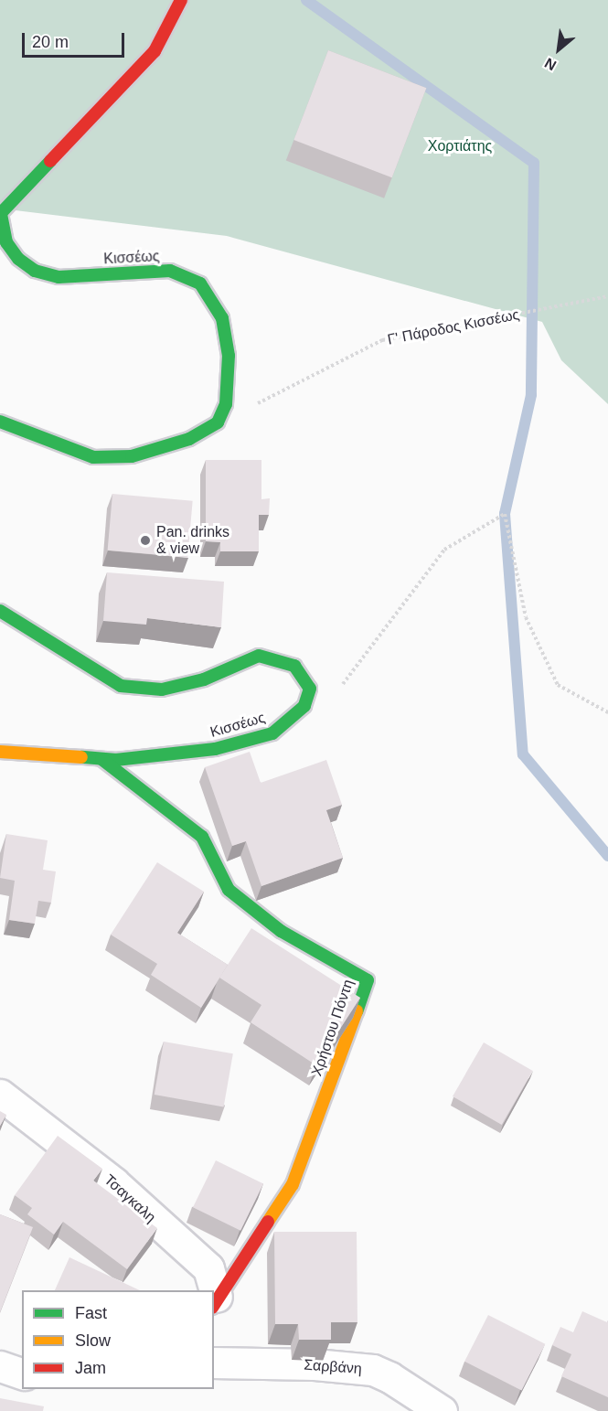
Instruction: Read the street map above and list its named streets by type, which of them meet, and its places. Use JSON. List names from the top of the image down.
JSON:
{
  "streets": {
    "street": [
      "Κισσέως",
      "Χρήστου Πόντη",
      "Τσαγκαλη",
      "Σαρβάνη"
    ],
    "path": ["Γ' Πάροδος Κισσέως"]
  },
  "crossings": [
    ["Κισσέως", "Γ' Πάροδος Κισσέως"],
    ["Κισσέως", "Χρήστου Πόντη"]
  ],
  "parks": ["Χορτιάτης"],
  "places": ["Pan. drinks & view"],
  "legend": ["Fast", "Slow", "Jam"],
  "scale_bar": "20 m",
  "north": "bottom left"
}
